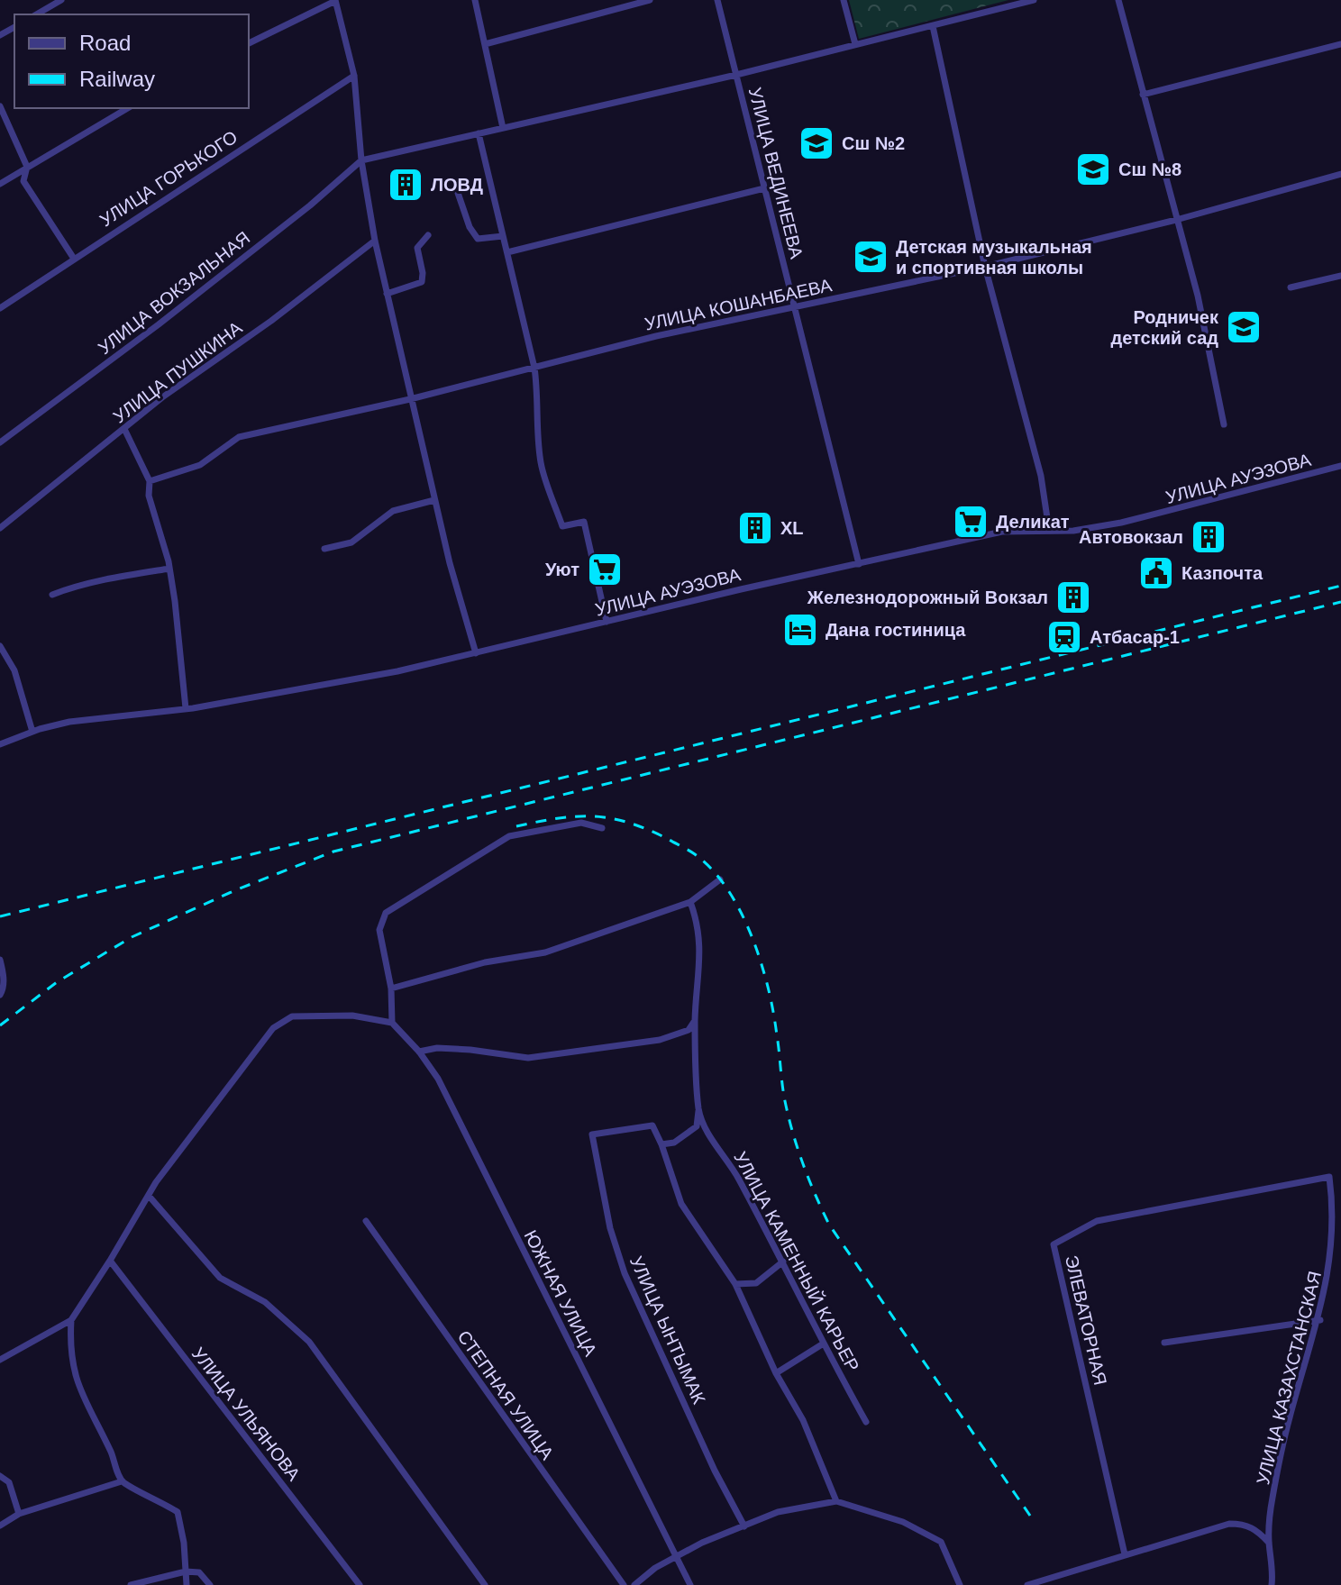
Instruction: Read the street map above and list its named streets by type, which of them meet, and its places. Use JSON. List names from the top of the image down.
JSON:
{
  "streets": {
    "street": [
      "УЛИЦА ВЕДИНЕЕВА",
      "УЛИЦА ГОРЬКОГО",
      "УЛИЦА ВОКЗАЛЬНАЯ",
      "УЛИЦА КОШАНБАЕВА",
      "УЛИЦА ПУШКИНА",
      "УЛИЦА АУЭЗОВА",
      "УЛИЦА КАМЕННЫЙ КАРЬЕР",
      "ЮЖНАЯ УЛИЦА",
      "ЭЛЕВАТОРНАЯ",
      "УЛИЦА ЫНТЫМАК",
      "УЛИЦА КАЗАХСТАНСКАЯ",
      "СТЕПНАЯ УЛИЦА",
      "УЛИЦА УЛЬЯНОВА"
    ]
  },
  "crossings": [
    ["УЛИЦА ВЕДИНЕЕВА", "УЛИЦА КОШАНБАЕВА"],
    ["УЛИЦА ВЕДИНЕЕВА", "УЛИЦА АУЭЗОВА"],
    ["ЭЛЕВАТОРНАЯ", "УЛИЦА КАЗАХСТАНСКАЯ"]
  ],
  "places": {
    "school or university": [
      "Сш №2",
      "Сш №8",
      "Детская музыкальная и спортивная школы",
      "Родничек детский сад"
    ],
    "building": [
      "ЛОВД",
      "XL",
      "Автовокзал",
      "Железнодорожный Вокзал"
    ],
    "supermarket": ["Деликат", "Уют"],
    "public building": ["Казпочта"],
    "hotel": ["Дана гостиница"],
    "station": ["Атбасар-1"]
  },
  "legend": ["Road", "Railway"]
}
